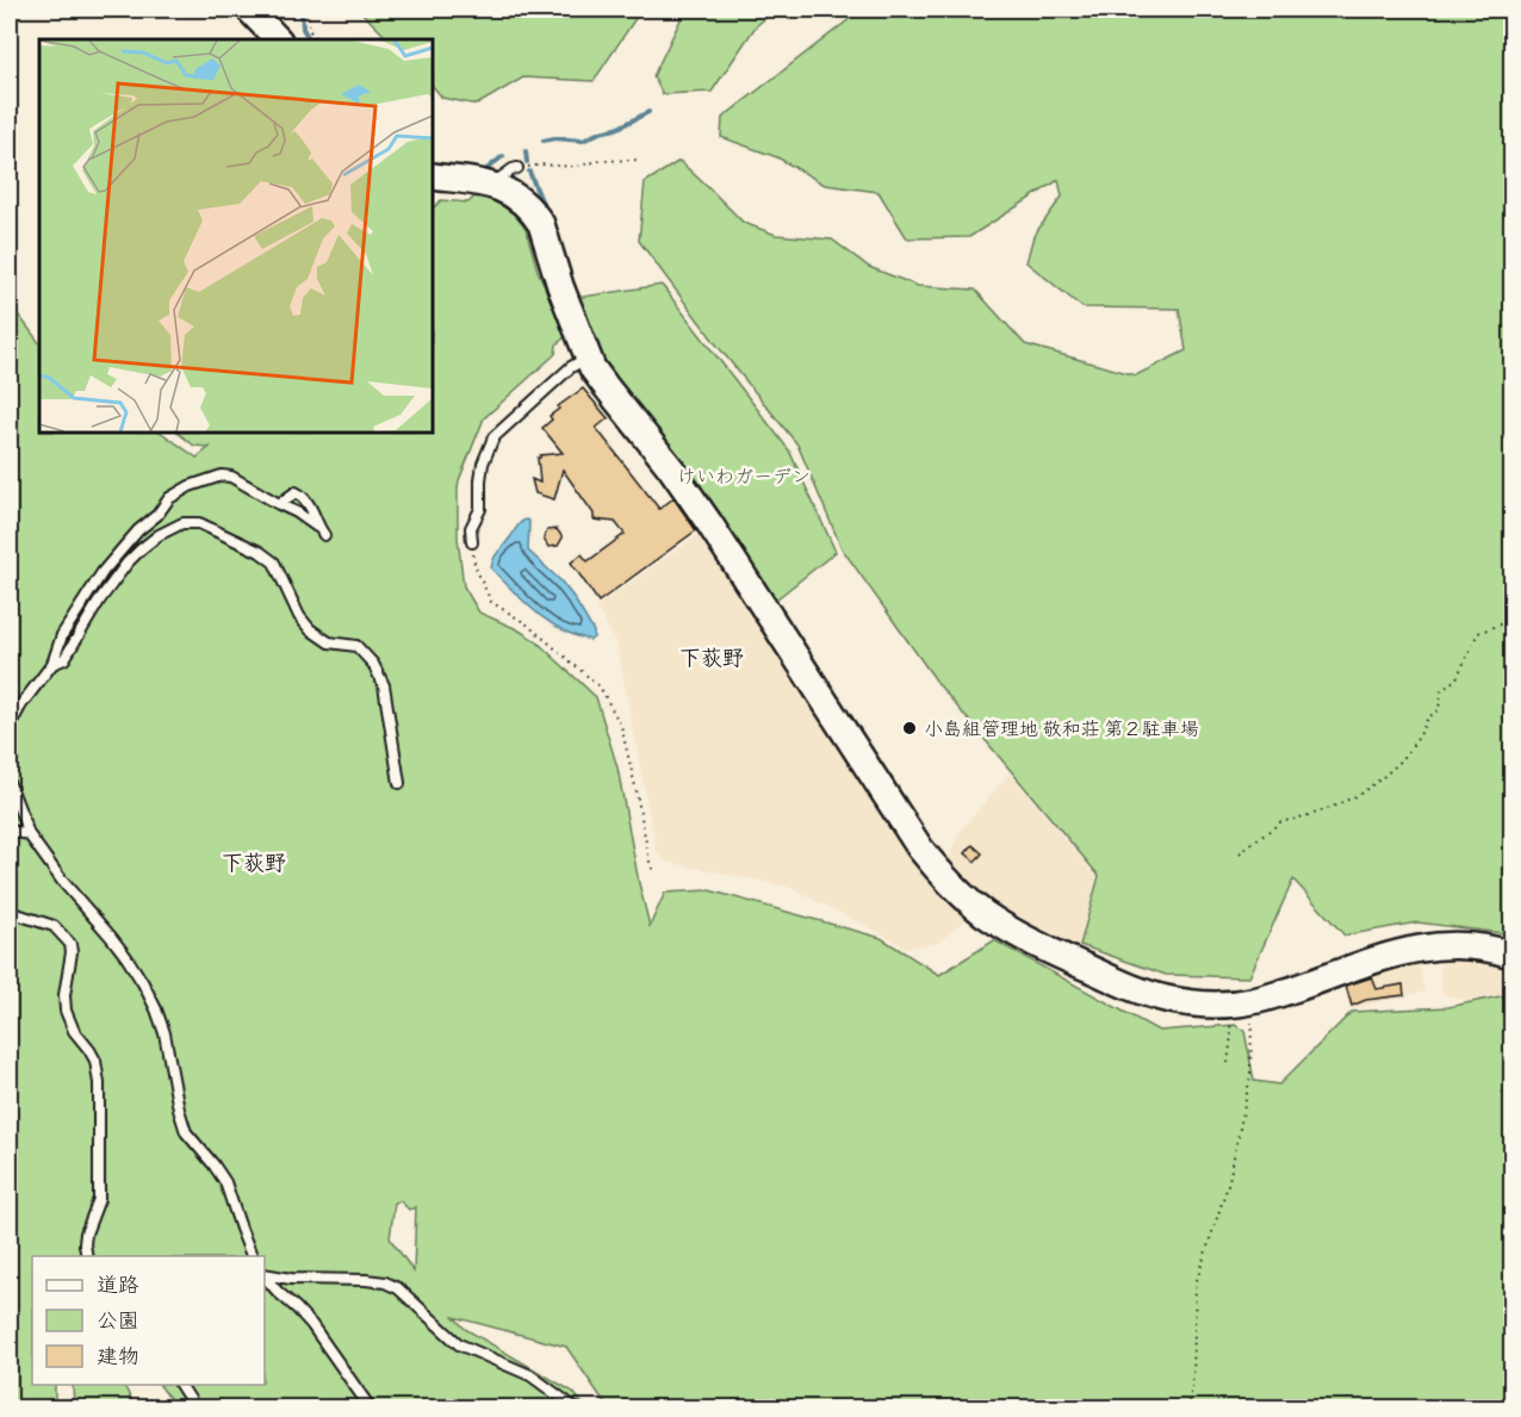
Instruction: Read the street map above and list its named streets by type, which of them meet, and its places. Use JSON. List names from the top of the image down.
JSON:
{
  "districts": ["下荻野", "下荻野"],
  "parks": ["けいわガーデン"],
  "places": ["小島組管理地 敬和荘 第２駐車場"],
  "legend": ["道路", "公園", "建物"]
}
